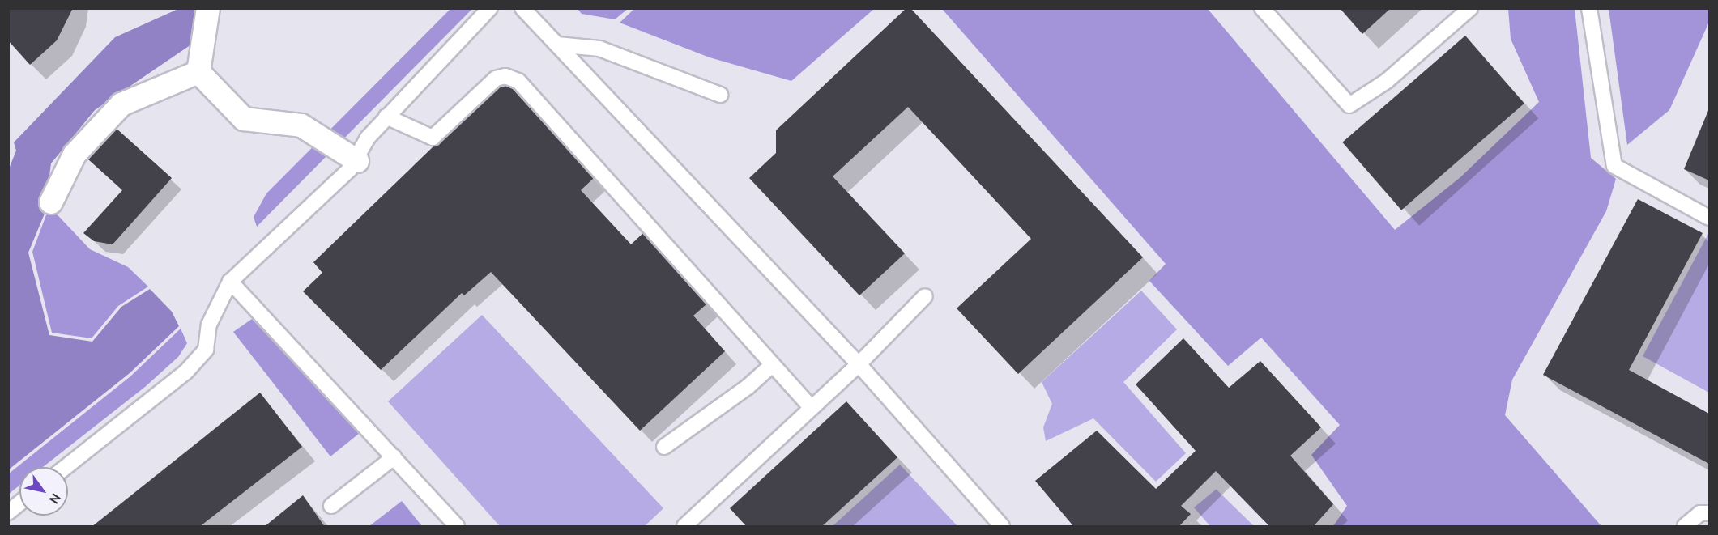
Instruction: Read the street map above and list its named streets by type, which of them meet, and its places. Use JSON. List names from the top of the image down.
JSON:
{
  "north": "bottom right"
}
